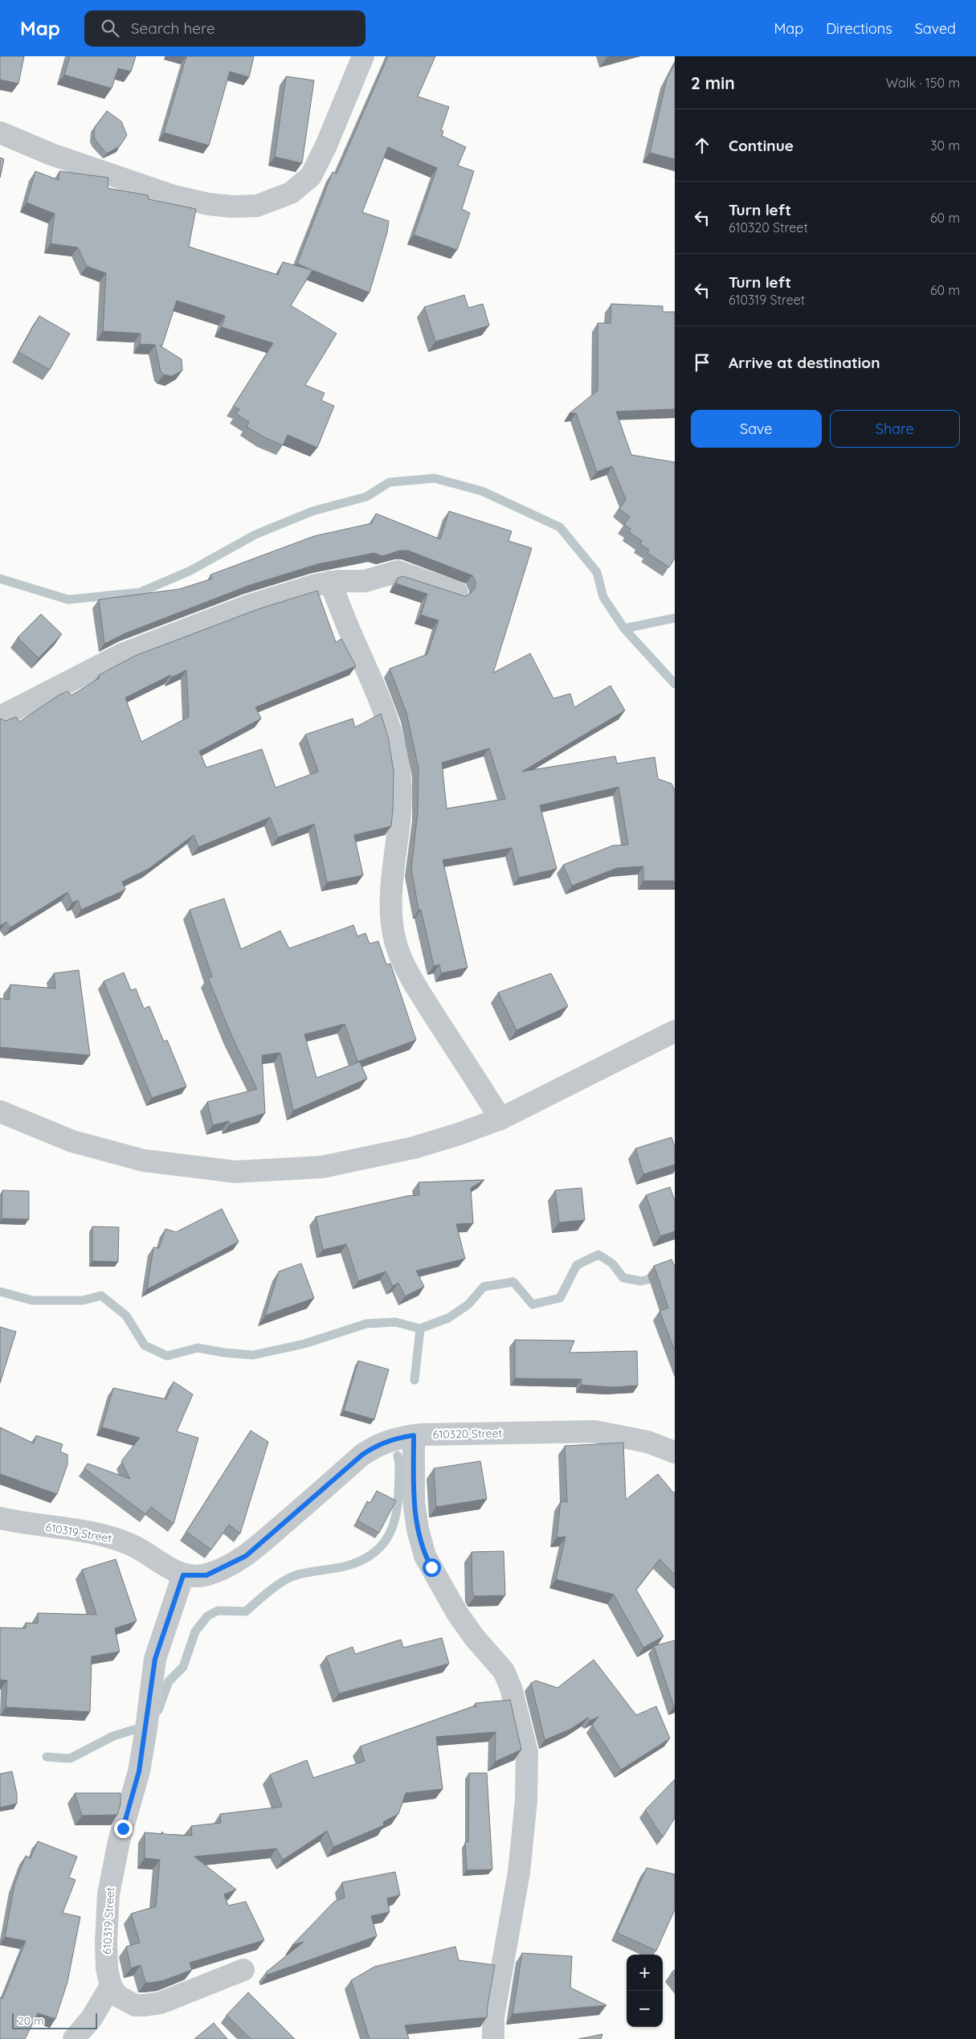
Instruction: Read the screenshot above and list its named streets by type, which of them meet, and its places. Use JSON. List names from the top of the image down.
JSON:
{
  "streets": {
    "street": ["610320 Street", "610319 Street"]
  },
  "crossings": [
    ["610320 Street", "610319 Street"]
  ],
  "scale_bar": "20 m",
  "page": {
    "header": "Map",
    "search": "Search here",
    "nav": ["Map", "Directions", "Saved"],
    "heading": ["2 min", "Walk · 150 m"],
    "list": [
      ["Continue", "30 m"],
      ["Turn left", "610320 Street", "60 m"],
      ["Turn left", "610319 Street", "60 m"],
      "Arrive at destination"
    ],
    "buttons": ["Save", "Share"],
    "map_buttons": ["+", "−"],
    "scale": "20 m"
  }
}
